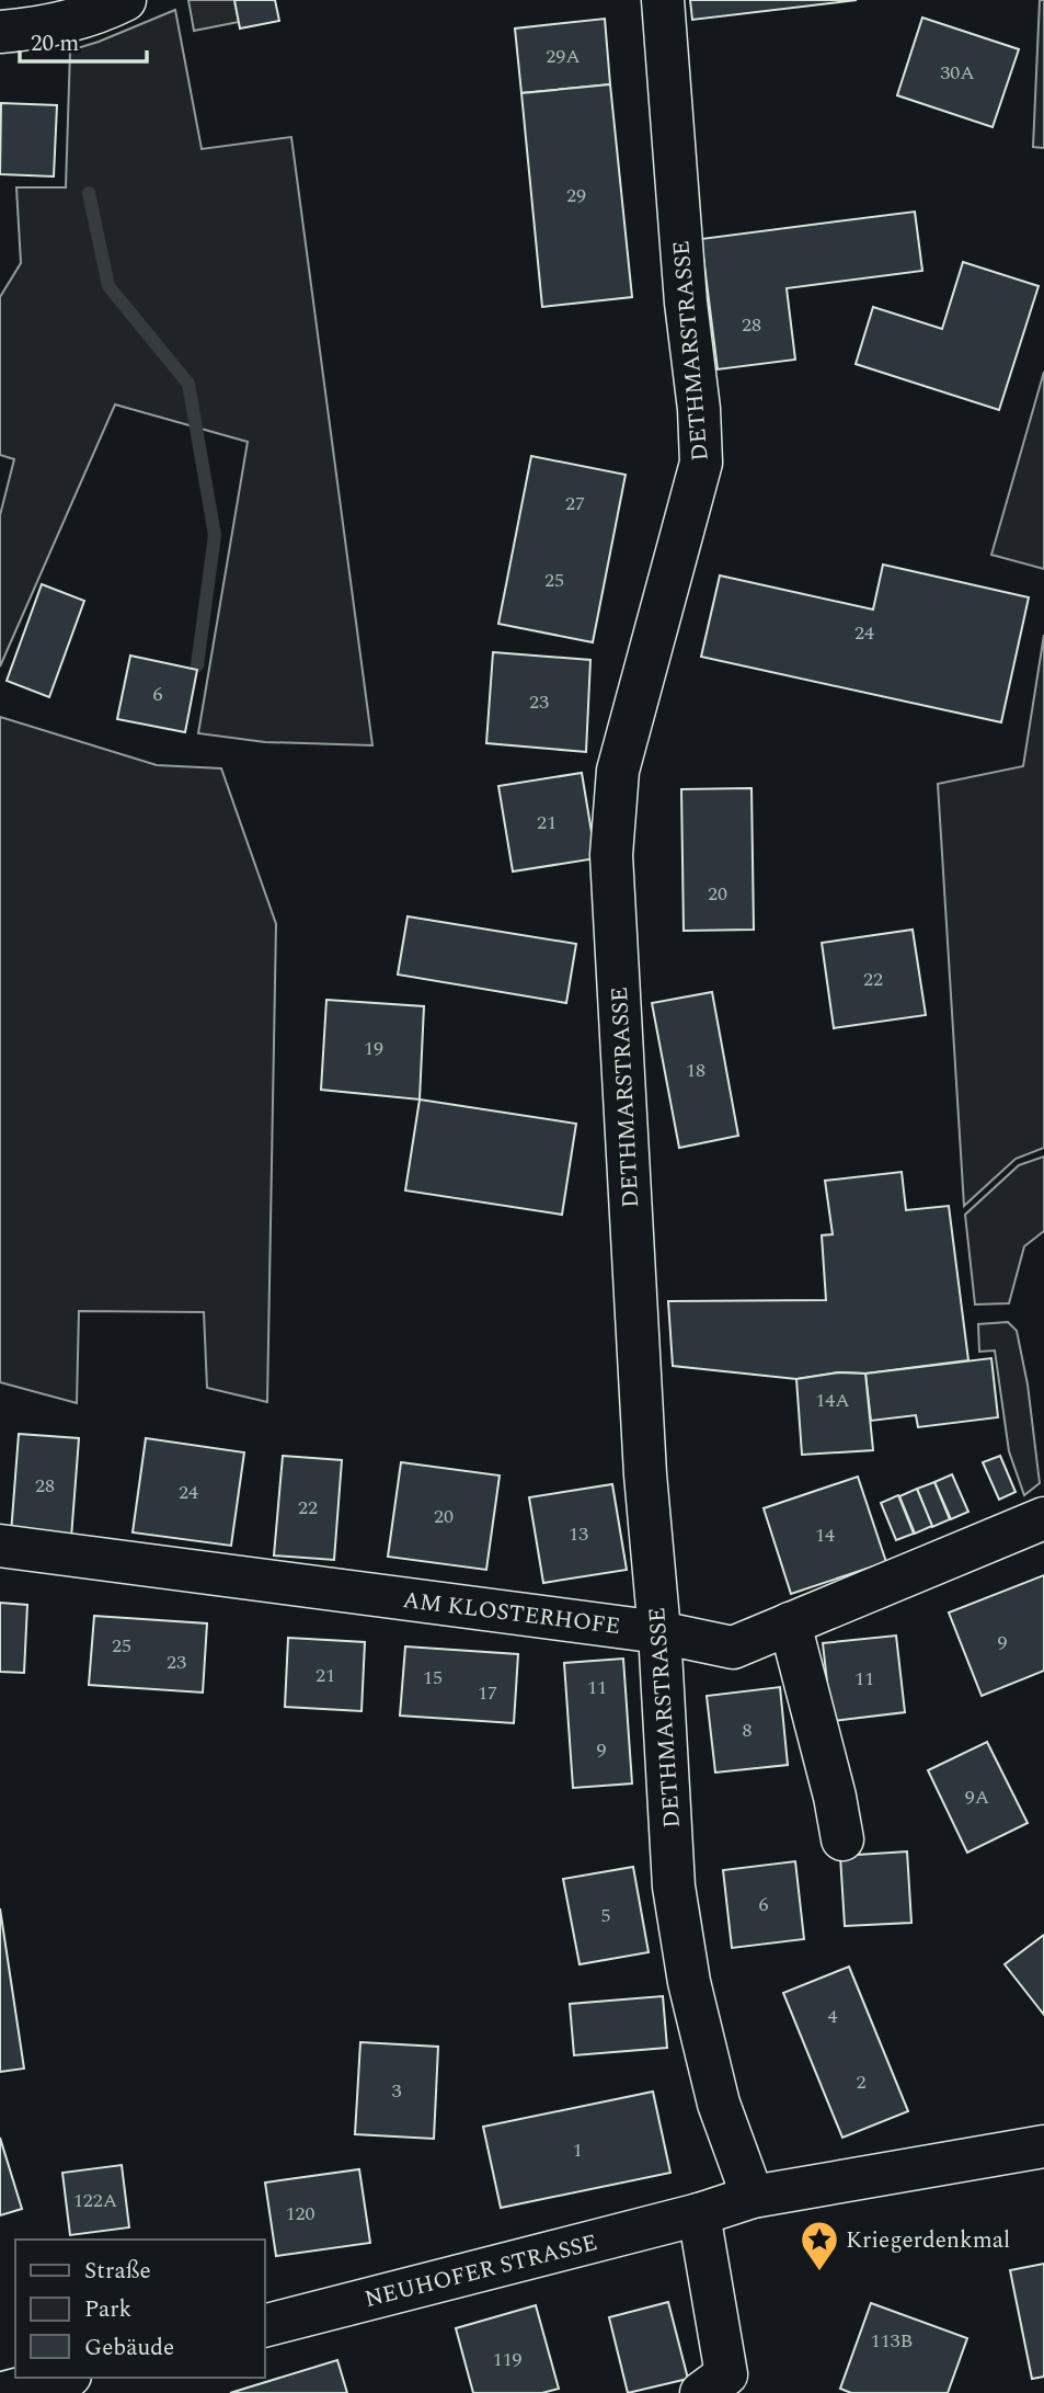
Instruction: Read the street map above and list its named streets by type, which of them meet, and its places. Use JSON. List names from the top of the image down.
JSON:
{
  "streets": {
    "street": ["DETHMARSTRASSE", "AM KLOSTERHOFE", "NEUHOFER STRASSE"]
  },
  "crossings": [
    ["DETHMARSTRASSE", "AM KLOSTERHOFE"],
    ["DETHMARSTRASSE", "NEUHOFER STRASSE"]
  ],
  "places": {
    "place": ["Kriegerdenkmal"]
  },
  "house_numbers": [
    "29A",
    "30A",
    "29",
    "28",
    "27",
    "25",
    "24",
    "6",
    "23",
    "21",
    "20",
    "22",
    "19",
    "18",
    "14A",
    "28",
    "24",
    "22",
    "20",
    "13",
    "14",
    "9",
    "25",
    "23",
    "21",
    "15",
    "11",
    "11",
    "17",
    "8",
    "9",
    "9A",
    "6",
    "5",
    "4",
    "2",
    "3",
    "1",
    "122A",
    "120",
    "113B",
    "119"
  ],
  "legend": ["Straße", "Park", "Gebäude"],
  "scale_bar": "20 m"
}
